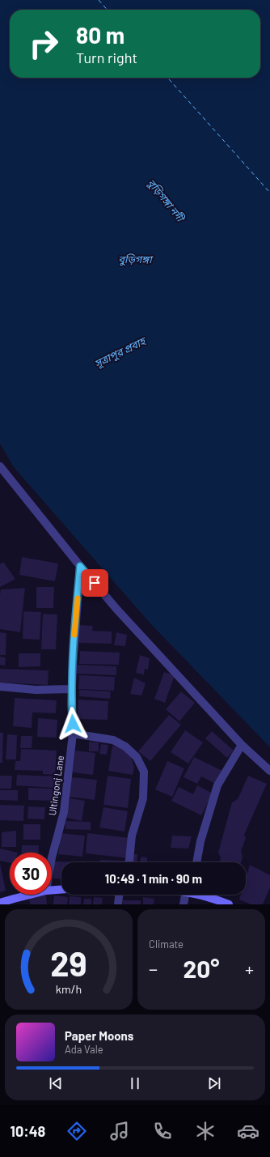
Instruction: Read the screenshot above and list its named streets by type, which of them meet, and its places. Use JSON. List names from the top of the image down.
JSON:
{
  "streets": {
    "street": ["Ultingonj Lane"]
  },
  "water": ["বুড়িগঙ্গা নদী", "বুড়িগঙ্গা", "সূত্রাপুর প্রবাহ"],
  "page": {
    "turn": ["80 m", "Turn right"],
    "limit": "30",
    "trip": "10:49 · 1 min · 90 m",
    "tile": "Climate",
    "heat": ["−", "20°", "+"],
    "song": ["Paper Moons", "Ada Vale"],
    "tabs": "10:48",
    "gauge": ["29", "km/h"]
  }
}
